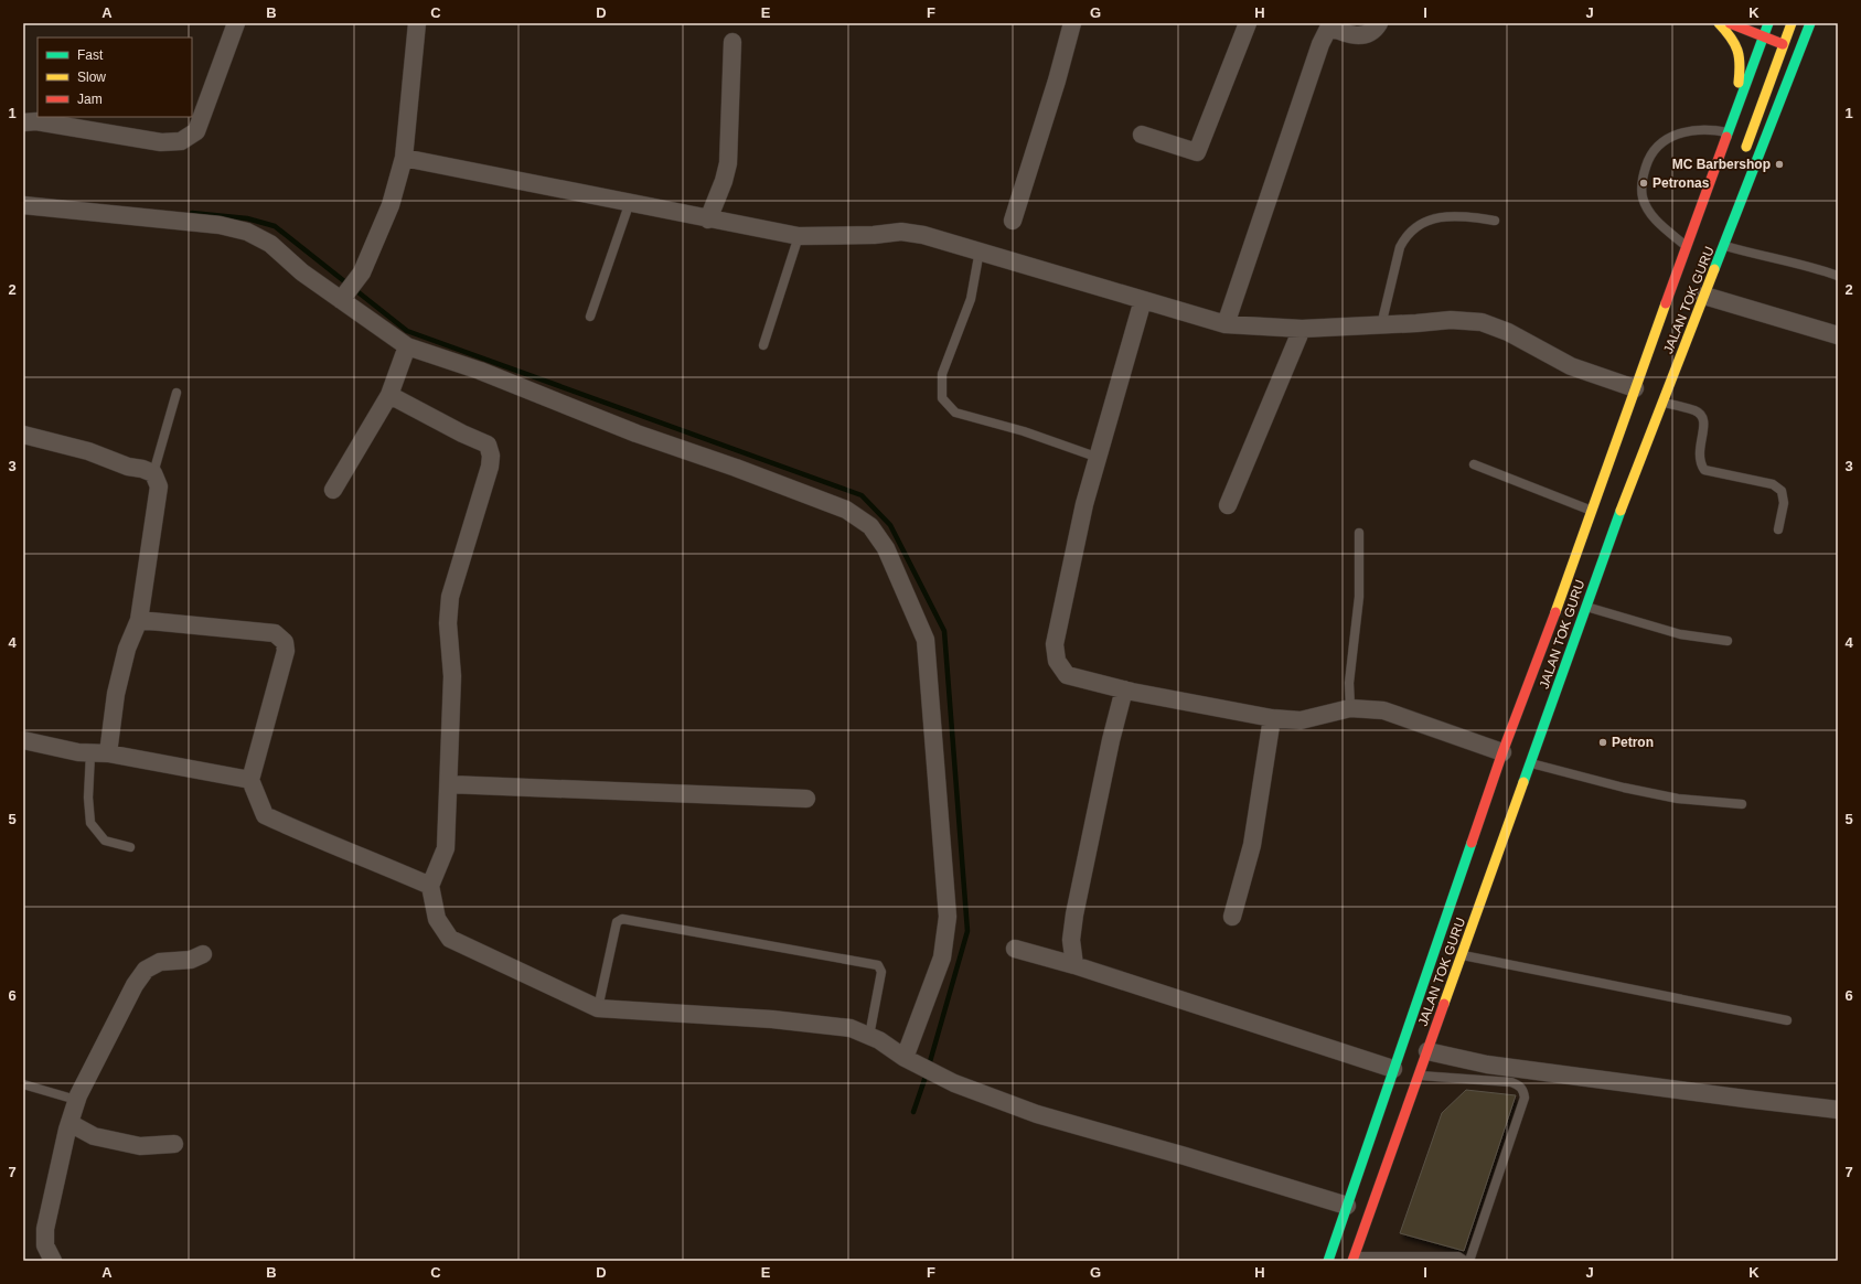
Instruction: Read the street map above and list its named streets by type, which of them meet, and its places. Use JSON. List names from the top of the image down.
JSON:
{
  "streets": {
    "main road": ["JALAN TOK GURU"]
  },
  "places": ["MC Barbershop", "Petronas", "Petron"],
  "legend": ["Fast", "Slow", "Jam"],
  "grid": {
    "columns": [
      "A",
      "B",
      "C",
      "D",
      "E",
      "F",
      "G",
      "H",
      "I",
      "J",
      "K"
    ],
    "rows": [
      "1",
      "2",
      "3",
      "4",
      "5",
      "6",
      "7"
    ]
  }
}
